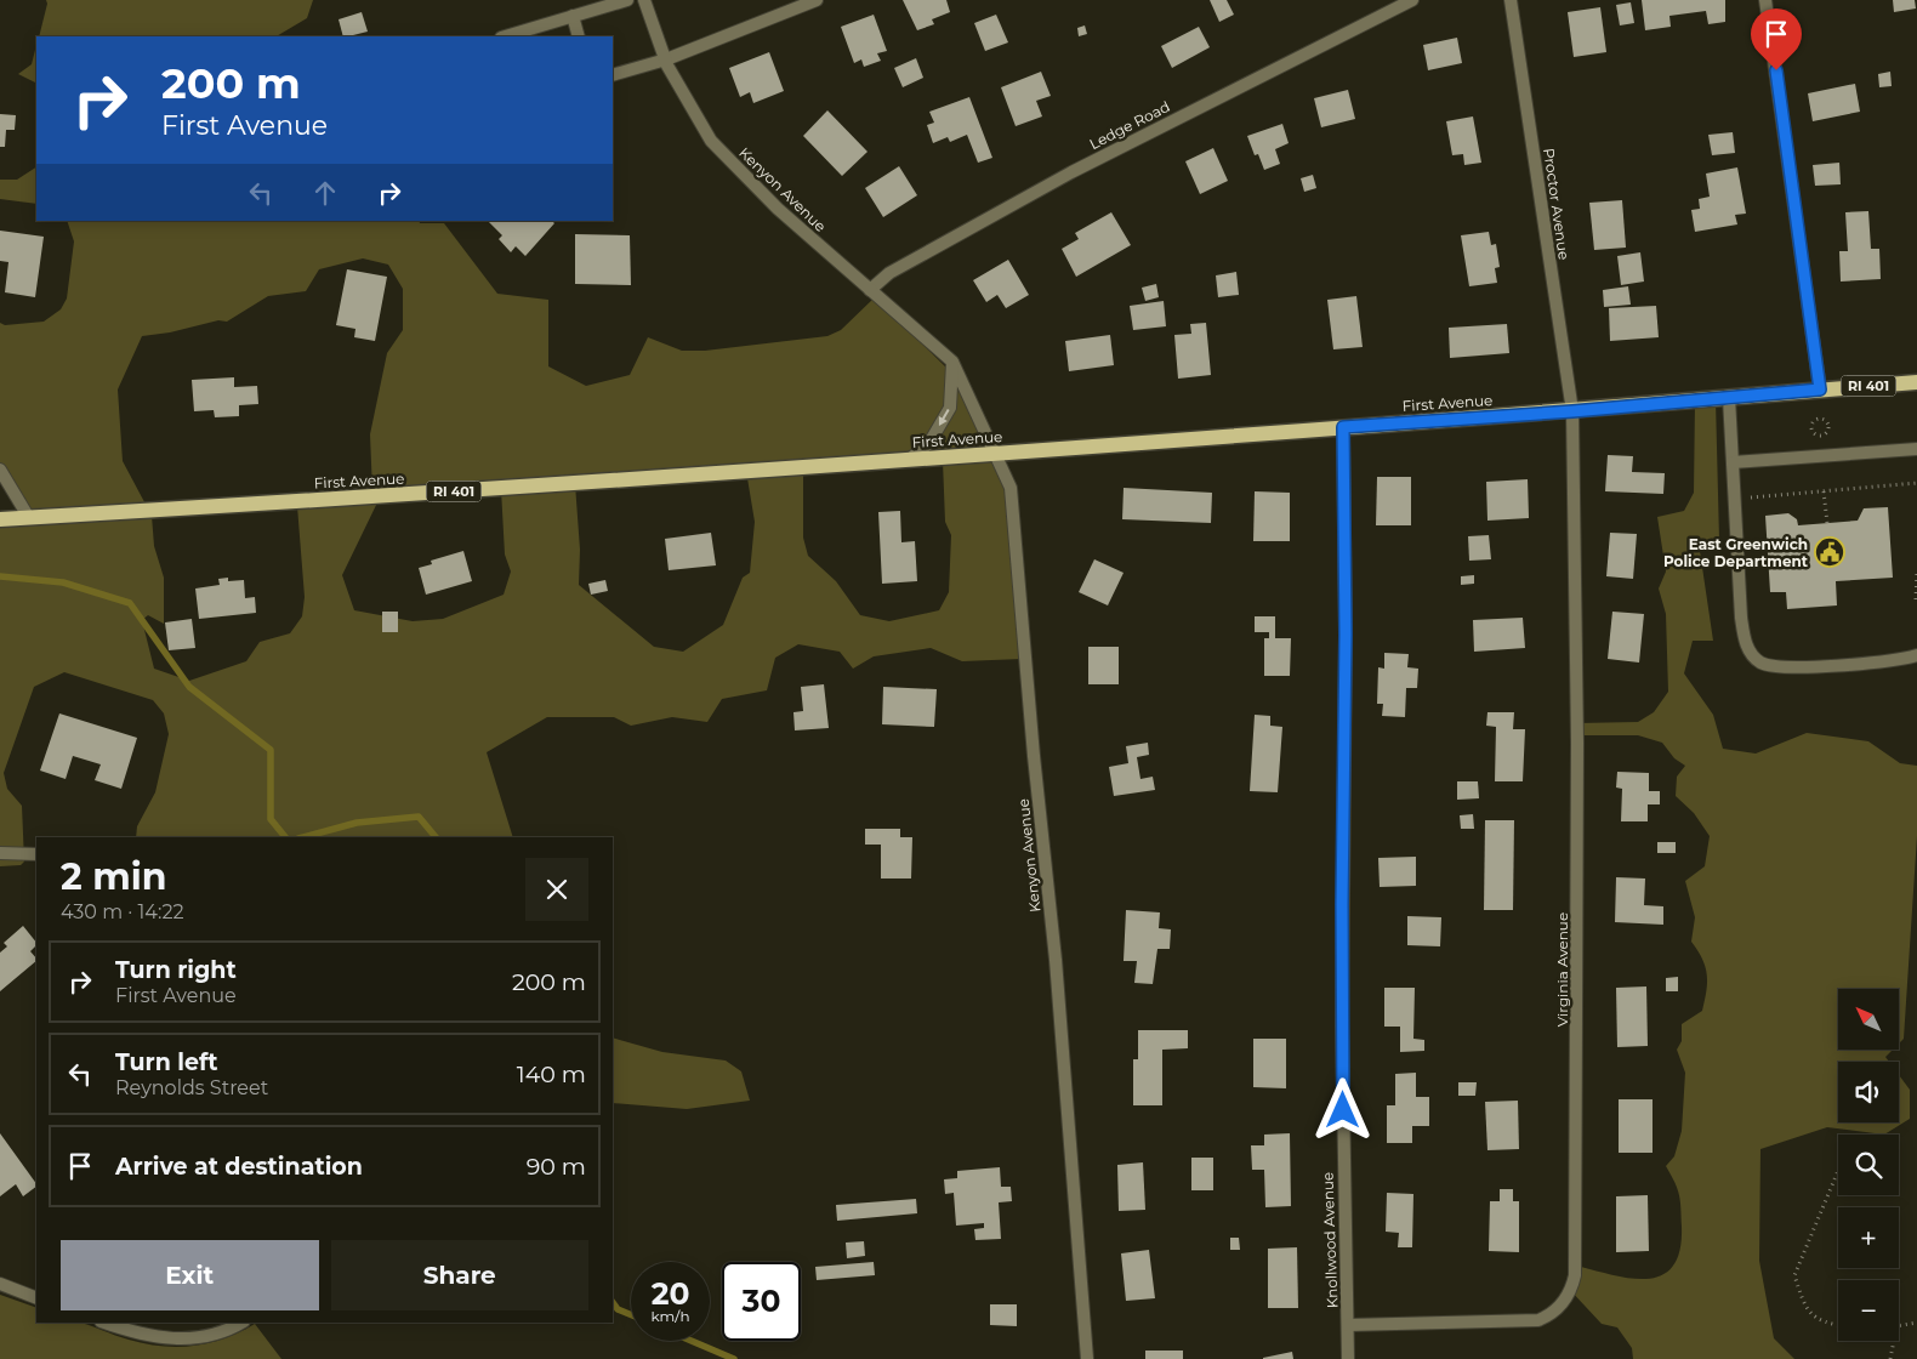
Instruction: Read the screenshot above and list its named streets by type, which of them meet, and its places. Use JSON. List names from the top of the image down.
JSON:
{
  "streets": {
    "main road": ["RI 401", "First Avenue"],
    "street": [
      "Ledge Road",
      "Kenyon Avenue",
      "Proctor Avenue",
      "Virginia Avenue",
      "Knollwood Avenue"
    ]
  },
  "crossings": [
    ["Ledge Road", "Kenyon Avenue"],
    ["Kenyon Avenue", "First Avenue"],
    ["Proctor Avenue", "First Avenue"],
    ["Proctor Avenue", "Virginia Avenue"],
    ["First Avenue", "Virginia Avenue"],
    ["First Avenue", "Knollwood Avenue"],
    ["Virginia Avenue", "Knollwood Avenue"]
  ],
  "places": {
    "public building": ["East Greenwich Police Department"]
  },
  "north": "top left",
  "page": {
    "turn": ["200 m", "First Avenue"],
    "heading": ["2 min", "430 m · 14:22"],
    "list": [
      {
        "name": "Turn right",
        "note": "First Avenue",
        "value": "200 m"
      },
      {
        "name": "Turn left",
        "note": "Reynolds Street",
        "value": "140 m"
      },
      {
        "name": "Arrive at destination",
        "value": "90 m"
      }
    ],
    "map_buttons": ["+", "−"],
    "buttons": ["Exit", "Share"],
    "speed": "20 km/h",
    "limit": "30"
  }
}
